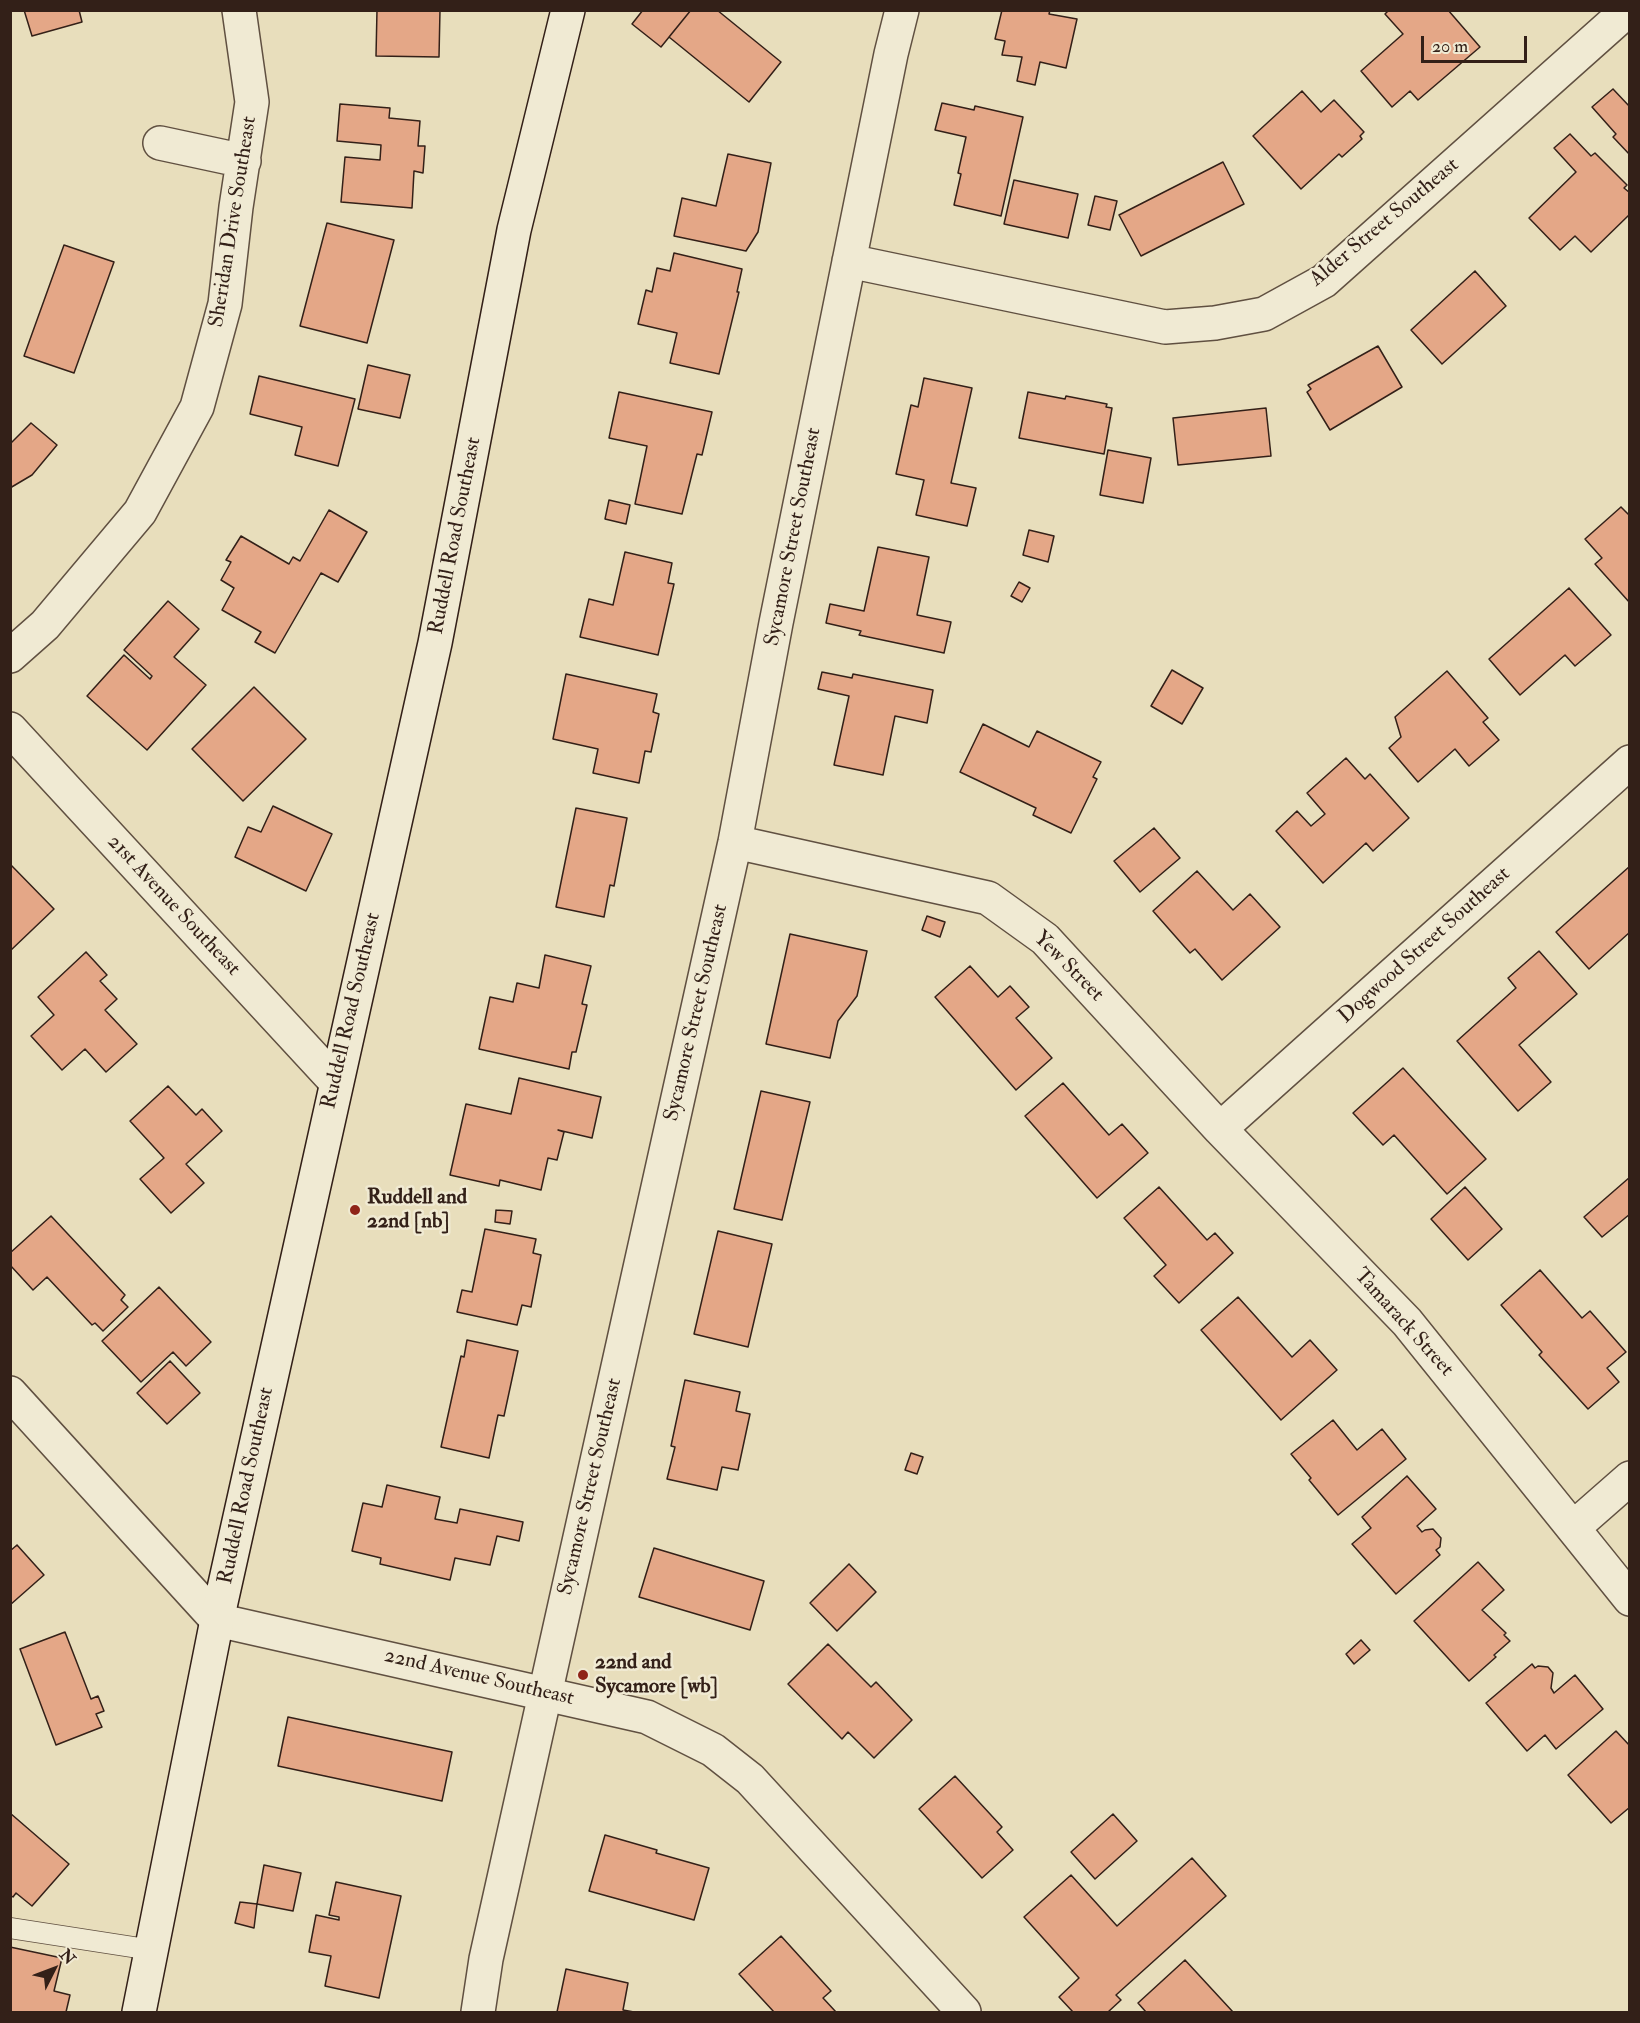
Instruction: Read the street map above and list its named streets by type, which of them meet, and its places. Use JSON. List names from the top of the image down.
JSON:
{
  "streets": {
    "street": [
      "Sheridan Drive Southeast",
      "Alder Street Southeast",
      "Ruddell Road Southeast",
      "Sycamore Street Southeast",
      "21st Avenue Southeast",
      "Dogwood Street Southeast",
      "Yew Street",
      "Tamarack Street",
      "22nd Avenue Southeast"
    ]
  },
  "crossings": [
    ["Alder Street Southeast", "Sycamore Street Southeast"],
    ["Ruddell Road Southeast", "21st Avenue Southeast"],
    ["Ruddell Road Southeast", "22nd Avenue Southeast"],
    ["Sycamore Street Southeast", "Yew Street"],
    ["Sycamore Street Southeast", "22nd Avenue Southeast"],
    ["Dogwood Street Southeast", "Yew Street"],
    ["Dogwood Street Southeast", "Tamarack Street"],
    ["Yew Street", "Tamarack Street"]
  ],
  "places": ["Ruddell and 22nd [nb]", "22nd and Sycamore [wb]"],
  "scale_bar": "20 m",
  "north": "top right"
}
